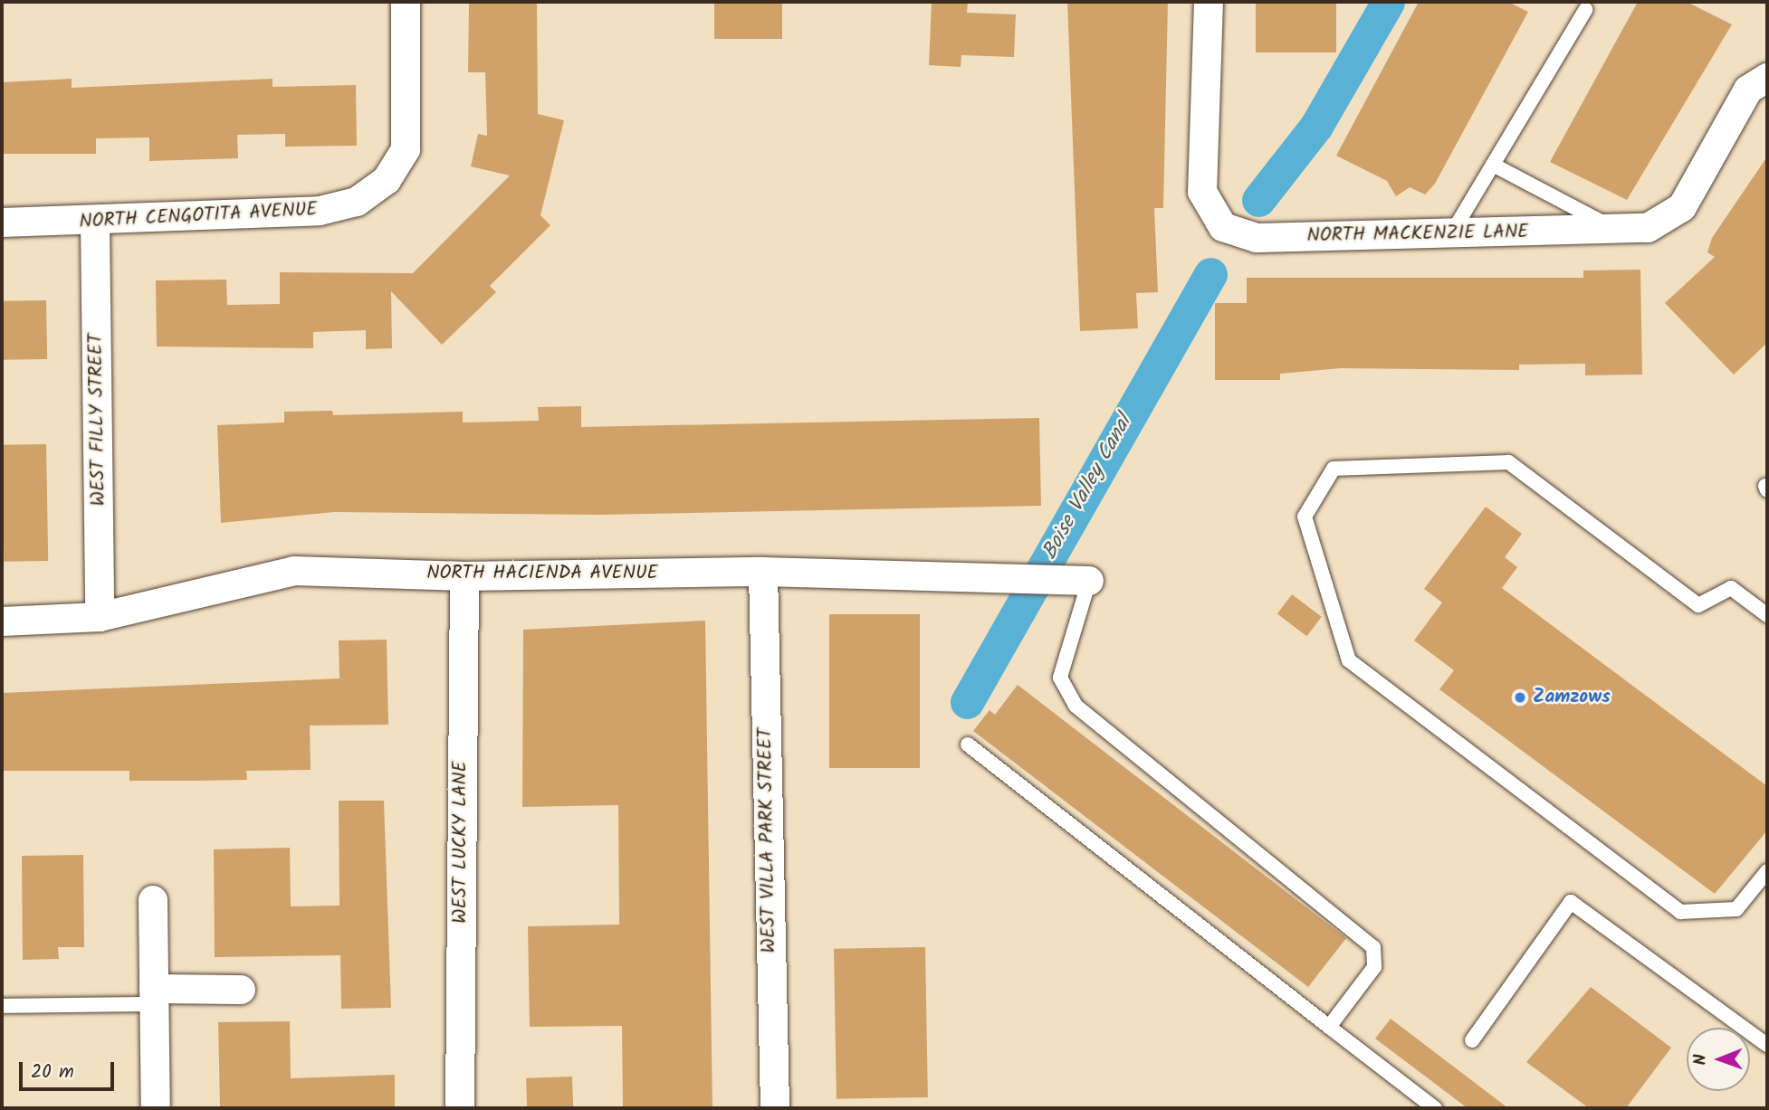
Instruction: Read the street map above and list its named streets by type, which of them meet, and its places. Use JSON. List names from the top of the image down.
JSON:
{
  "streets": {
    "street": [
      "NORTH CENGOTITA AVENUE",
      "NORTH MACKENZIE LANE",
      "WEST FILLY STREET",
      "NORTH HACIENDA AVENUE",
      "WEST VILLA PARK STREET",
      "WEST LUCKY LANE"
    ]
  },
  "crossings": [
    ["NORTH CENGOTITA AVENUE", "WEST FILLY STREET"],
    ["WEST FILLY STREET", "NORTH HACIENDA AVENUE"],
    ["NORTH HACIENDA AVENUE", "WEST VILLA PARK STREET"],
    ["NORTH HACIENDA AVENUE", "WEST LUCKY LANE"]
  ],
  "water": ["Boise Valley Canal"],
  "places": ["Zamzows"],
  "scale_bar": "20 m",
  "north": "left"
}
